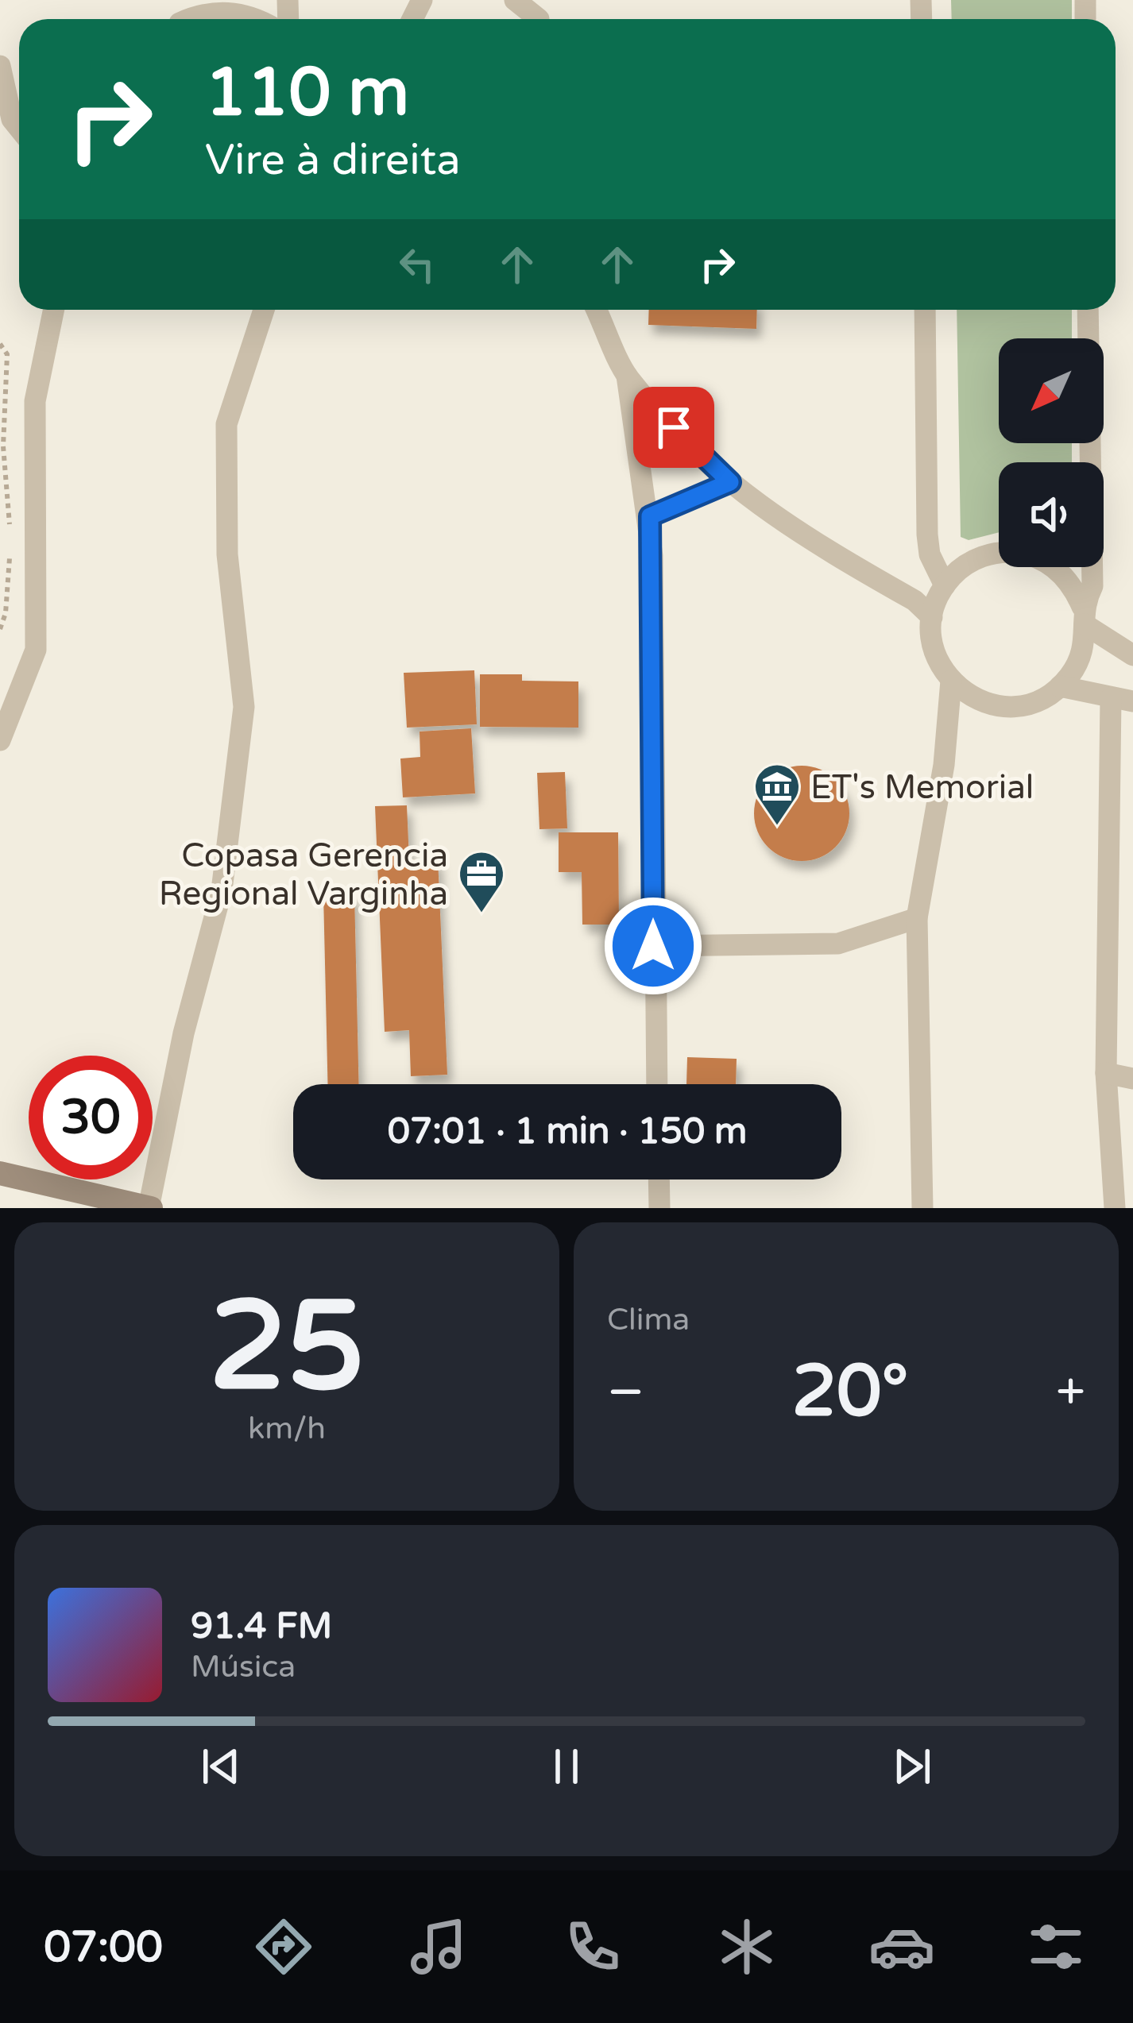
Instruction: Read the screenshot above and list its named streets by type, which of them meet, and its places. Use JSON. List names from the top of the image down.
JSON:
{
  "places": {
    "museum": ["ET's Memorial"],
    "office": ["Copasa Gerencia Regional Varginha"]
  },
  "north": "bottom left",
  "page": {
    "turn": ["110 m", "Vire à direita"],
    "limit": "30",
    "trip": "07:01 · 1 min · 150 m",
    "tile": [
      ["25", "km/h"],
      "Clima"
    ],
    "heat": ["−", "20°", "+"],
    "song": ["91.4 FM", "Música"],
    "tabs": "07:00"
  }
}
